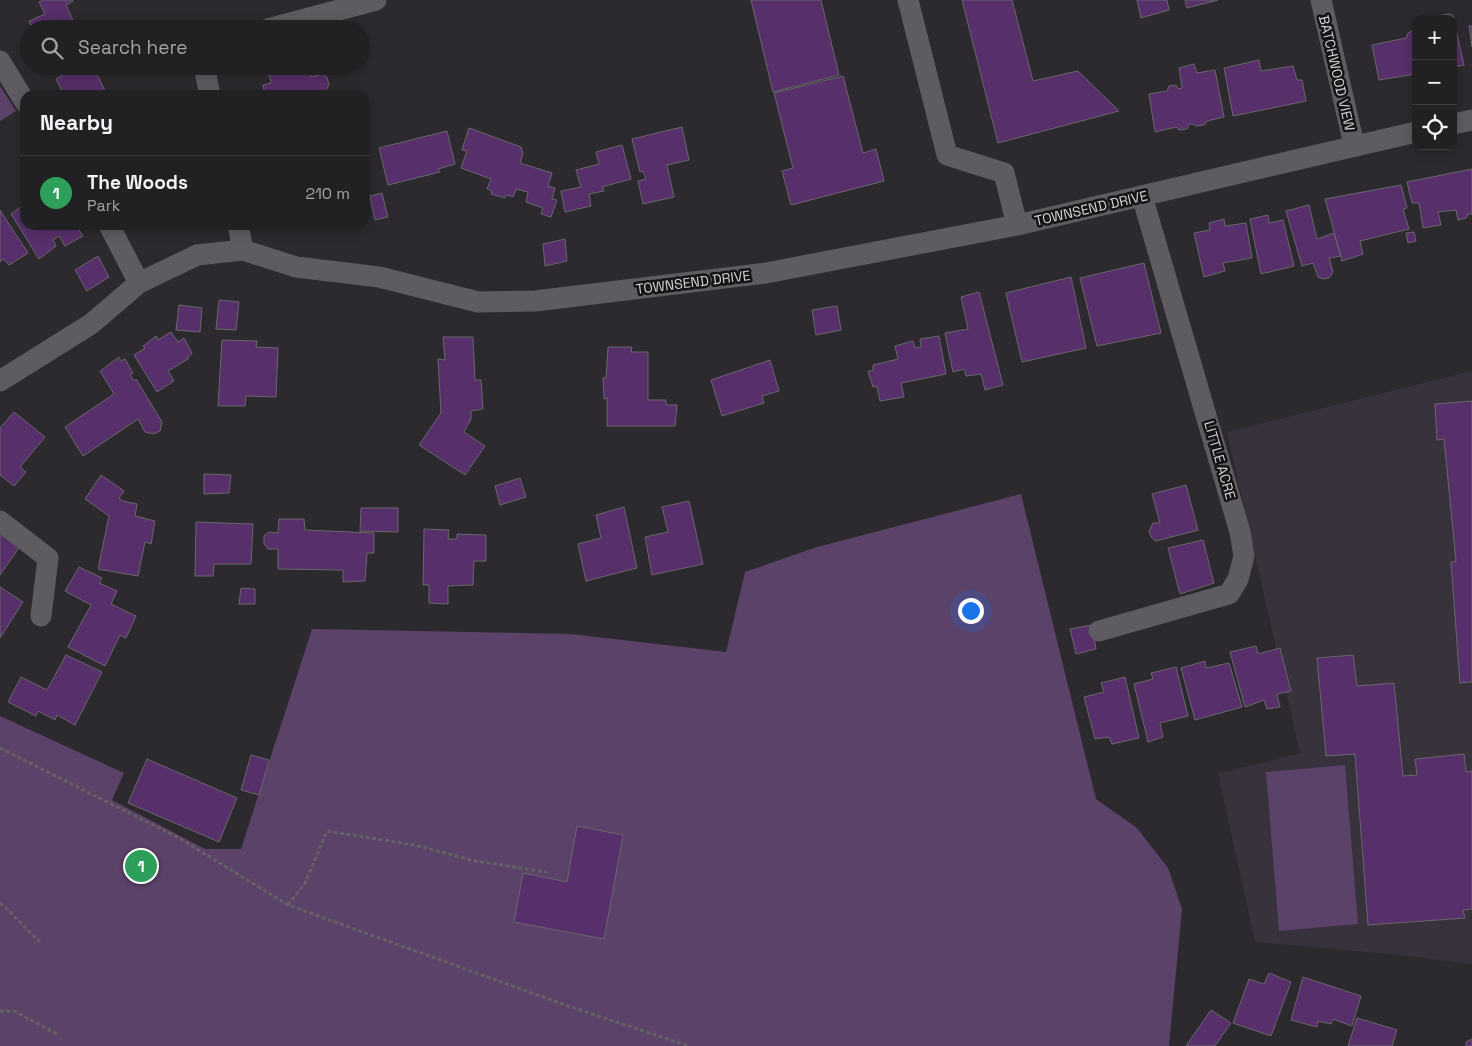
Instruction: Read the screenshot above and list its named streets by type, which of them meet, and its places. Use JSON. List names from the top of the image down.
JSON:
{
  "streets": {
    "street": ["BATCHWOOD VIEW", "TOWNSEND DRIVE", "LITTLE ACRE"]
  },
  "crossings": [
    ["BATCHWOOD VIEW", "TOWNSEND DRIVE"],
    ["TOWNSEND DRIVE", "LITTLE ACRE"]
  ],
  "page": {
    "map_buttons": ["+", "−"],
    "search": "Search here",
    "heading": "Nearby",
    "list": [
      {
        "mark": "1",
        "name": "The Woods",
        "note": "Park",
        "value": "210 m"
      }
    ],
    "pins": "1"
  }
}
